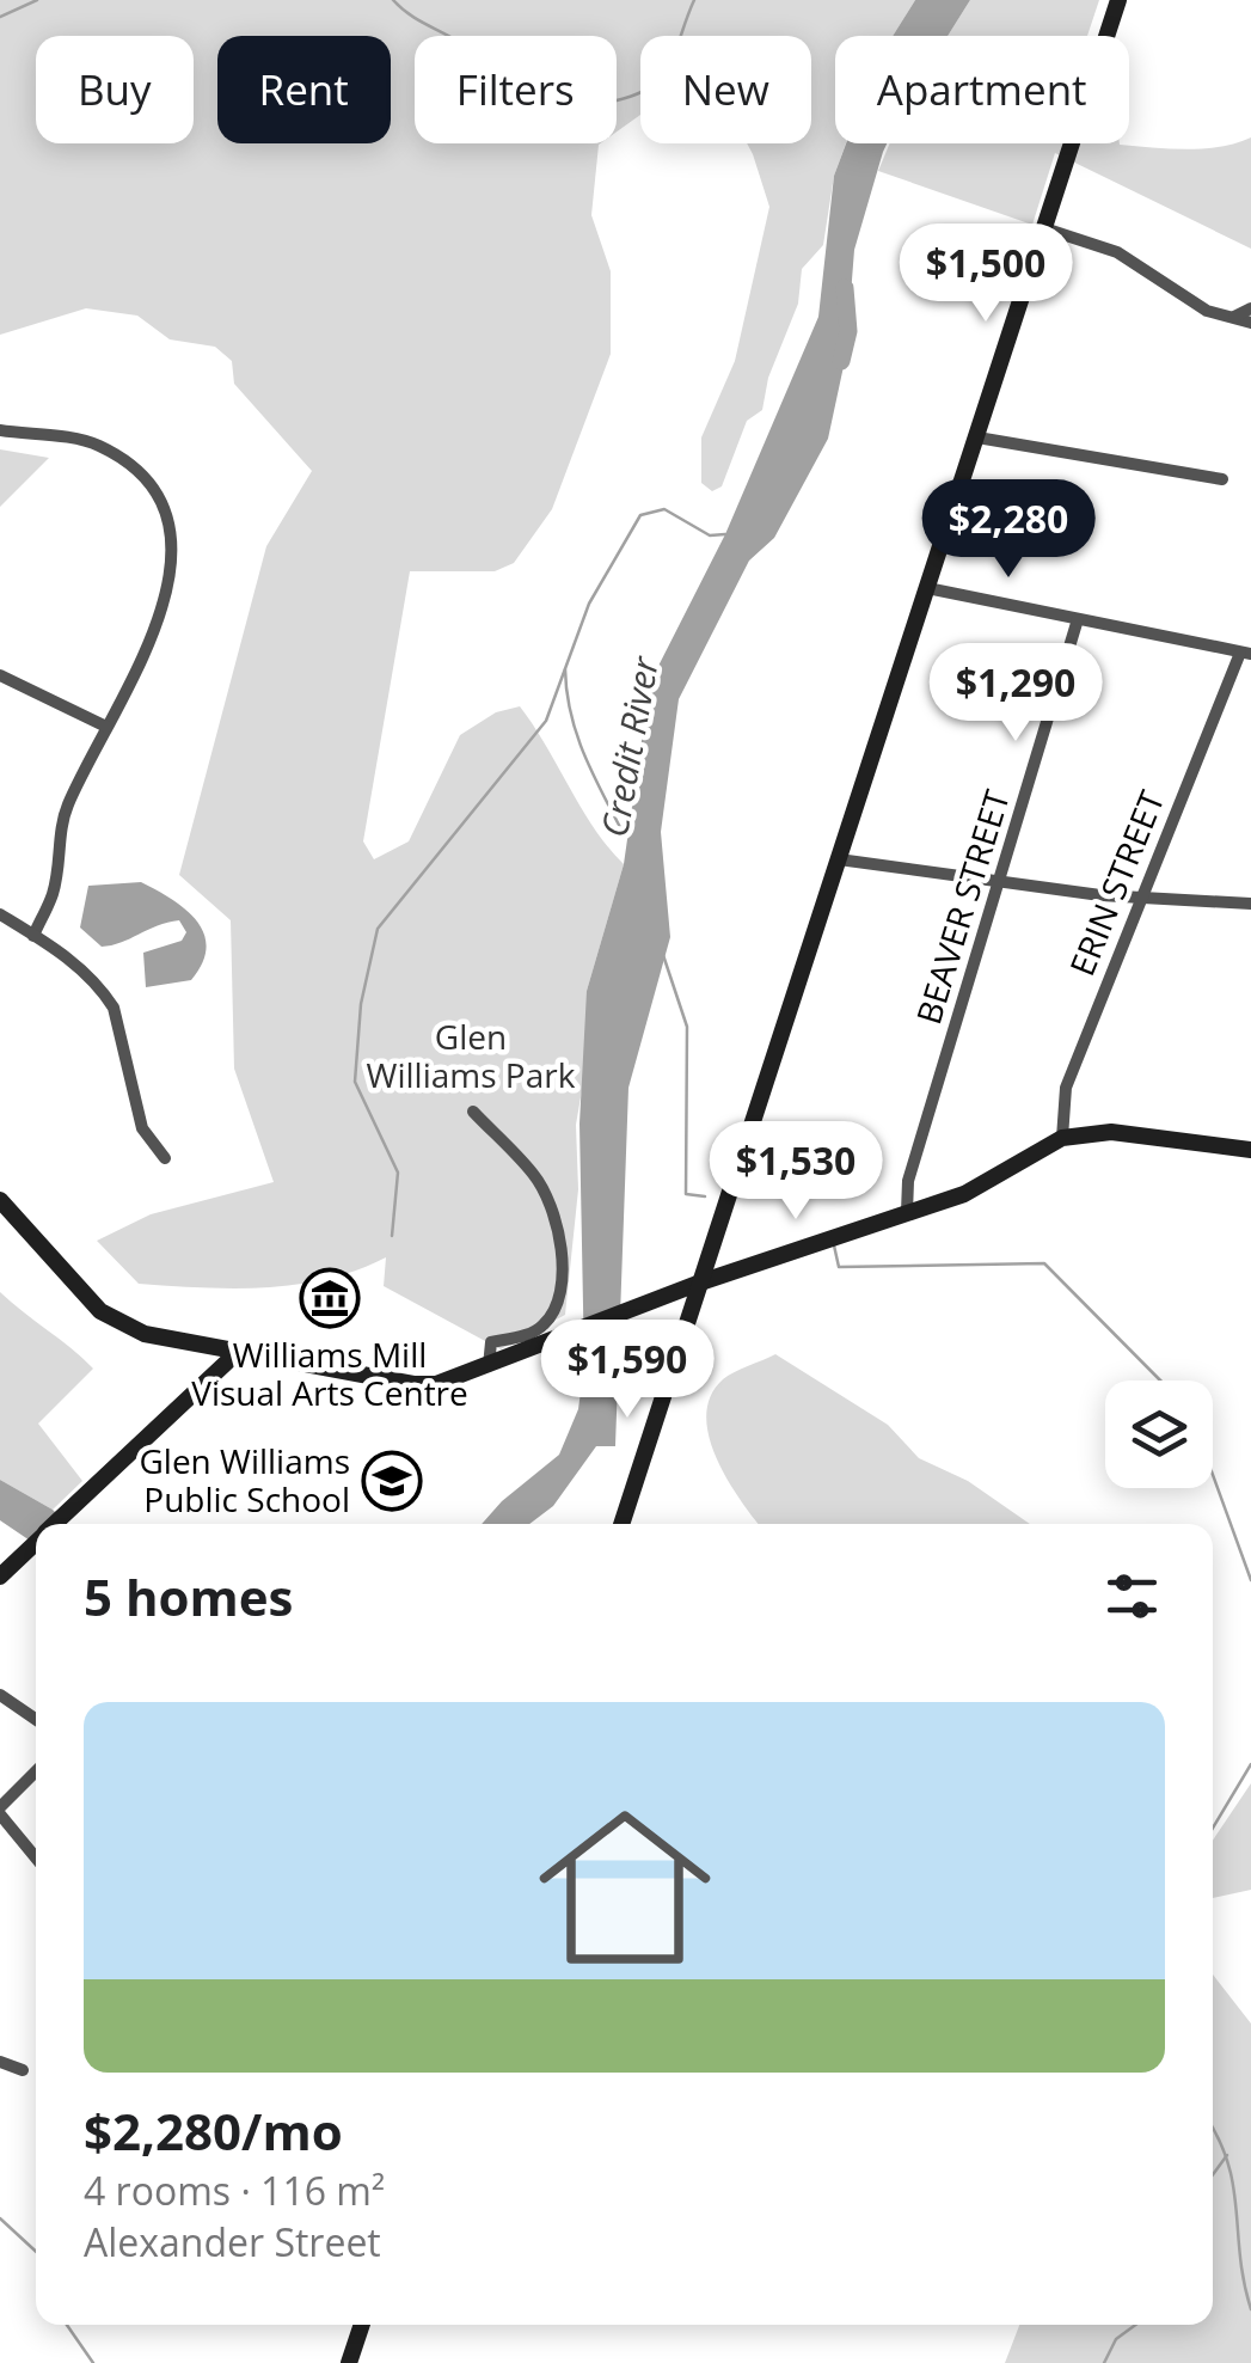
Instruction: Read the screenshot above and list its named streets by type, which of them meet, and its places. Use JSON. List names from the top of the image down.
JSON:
{
  "streets": {
    "street": ["ERIN STREET", "BEAVER STREET"]
  },
  "water": ["Credit River"],
  "parks": ["Glen Williams Park"],
  "places": {
    "museum": ["Williams Mill Visual Arts Centre"],
    "school or university": ["Glen Williams Public School"]
  },
  "page": {
    "chip": [
      "Buy",
      "Rent",
      "Filters",
      "New",
      "Apartment"
    ],
    "price": [
      "$1,500",
      "$2,280",
      "$1,290",
      "$1,530",
      "$1,590"
    ],
    "heading": "5 homes",
    "list": [
      {
        "name": "$2,280/mo",
        "note": "4 rooms · 116 m² · Alexander Street"
      }
    ]
  }
}
